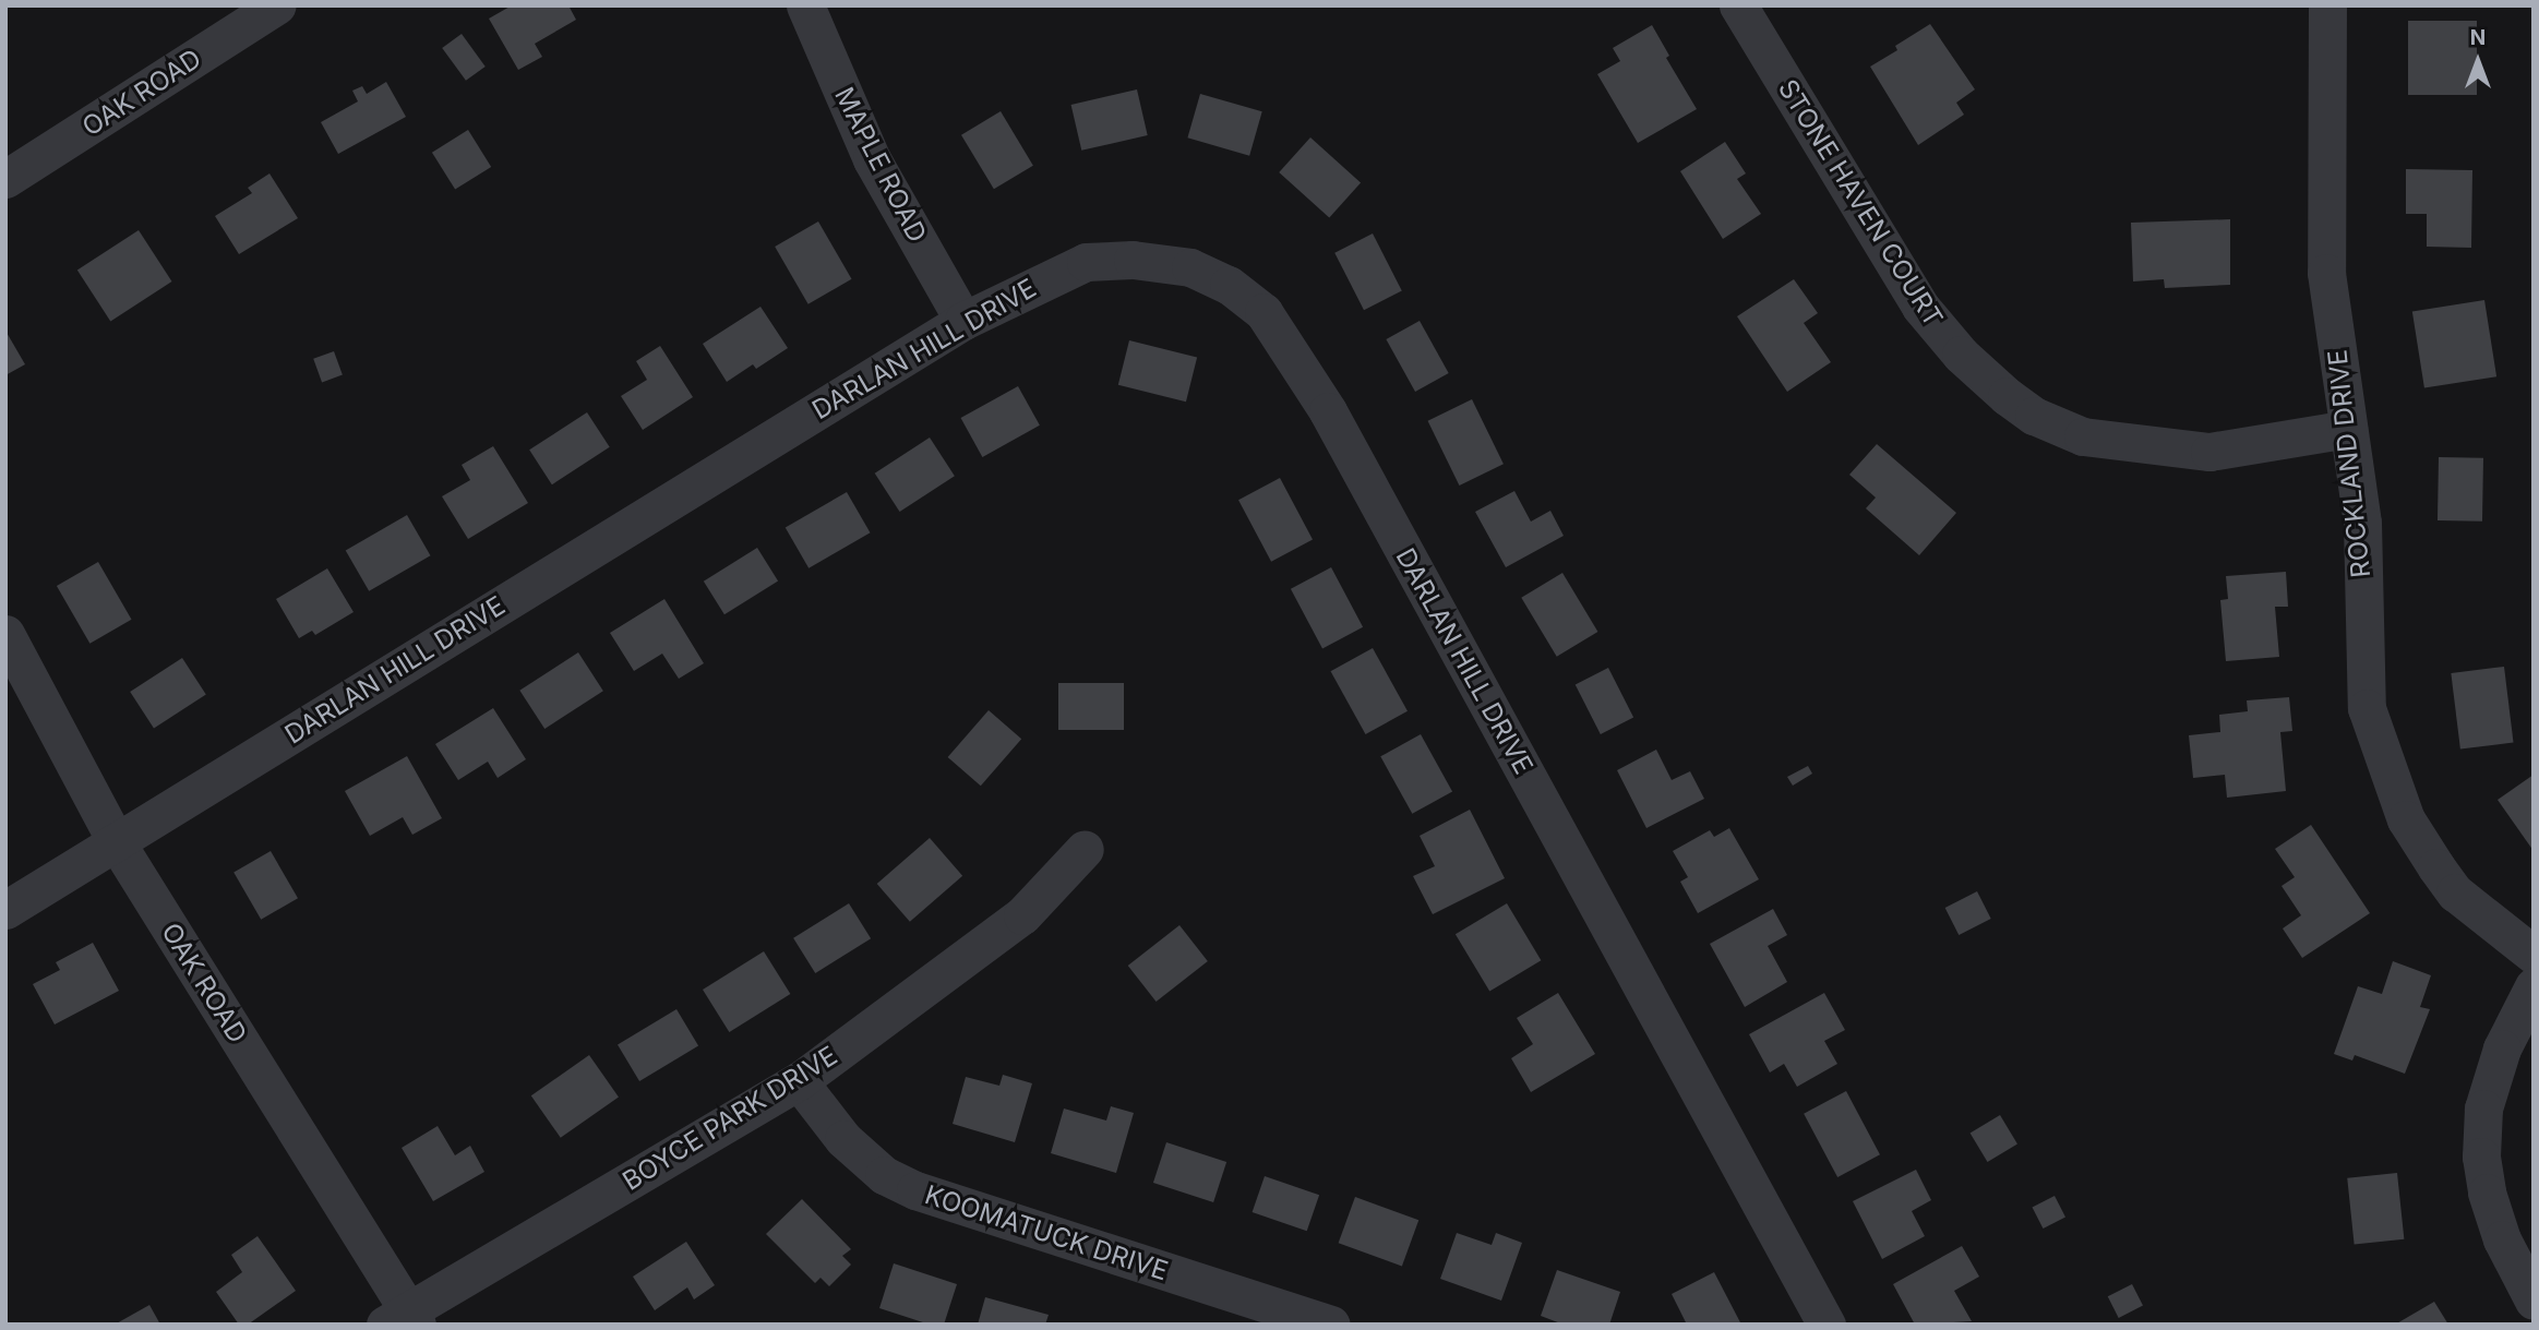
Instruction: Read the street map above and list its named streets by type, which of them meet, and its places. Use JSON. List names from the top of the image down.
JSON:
{
  "streets": {
    "street": [
      "OAK ROAD",
      "MAPLE ROAD",
      "STONE HAVEN COURT",
      "DARLAN HILL DRIVE",
      "ROCKLAND DRIVE",
      "BOYCE PARK DRIVE",
      "KOOMATUCK DRIVE"
    ]
  },
  "crossings": [
    ["OAK ROAD", "DARLAN HILL DRIVE"],
    ["OAK ROAD", "BOYCE PARK DRIVE"],
    ["MAPLE ROAD", "DARLAN HILL DRIVE"],
    ["STONE HAVEN COURT", "ROCKLAND DRIVE"],
    ["BOYCE PARK DRIVE", "KOOMATUCK DRIVE"]
  ],
  "north": "top"
}
